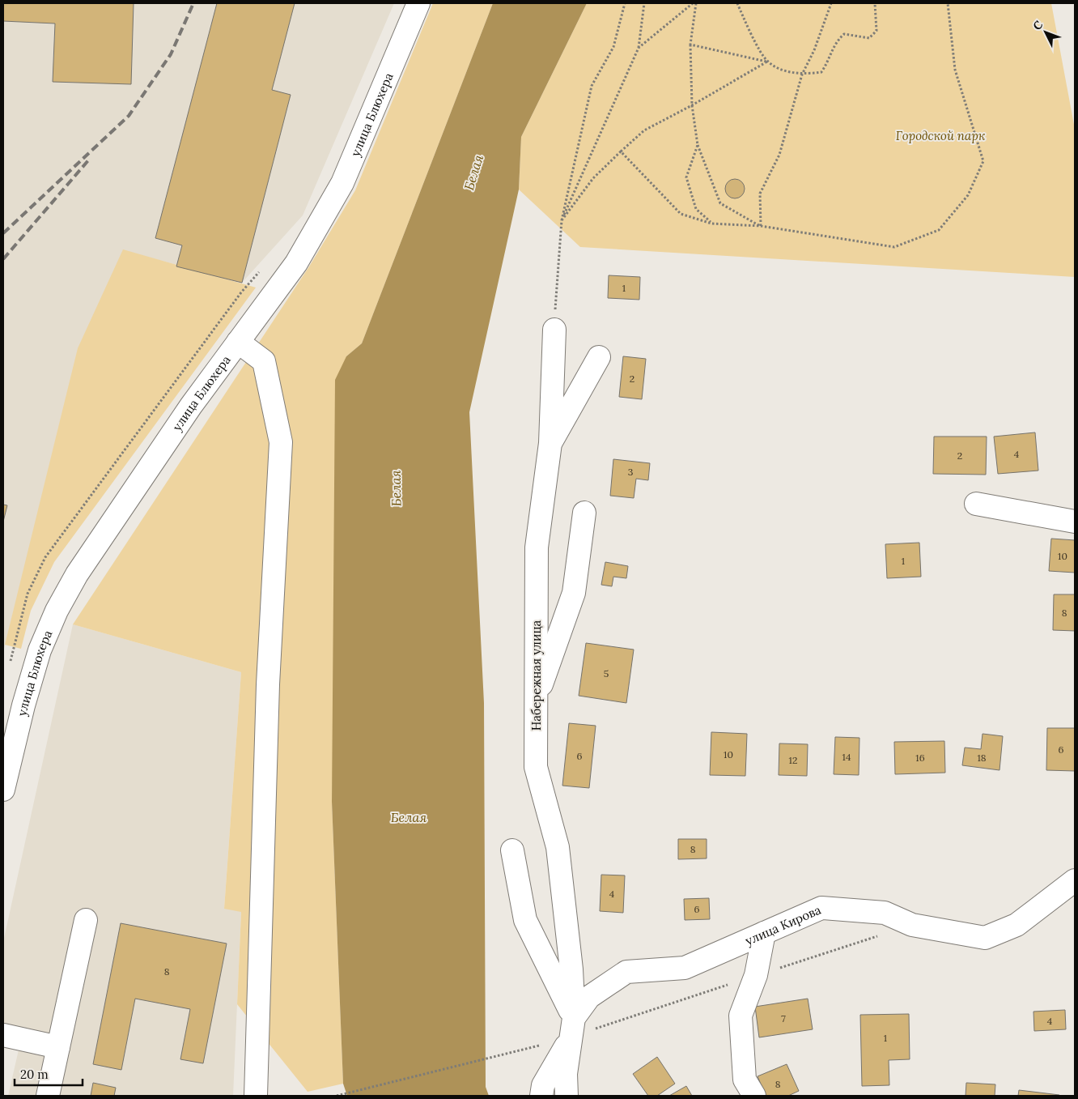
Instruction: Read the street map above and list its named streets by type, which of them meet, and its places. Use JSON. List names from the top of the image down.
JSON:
{
  "streets": {
    "street": ["улица Блюхера", "Набережная улица", "улица Кирова"]
  },
  "crossings": [
    ["Набережная улица", "улица Кирова"]
  ],
  "water": ["Белая"],
  "parks": ["Городской парк"],
  "house_numbers": [
    "1",
    "2",
    "4",
    "2",
    "3",
    "10",
    "1",
    "8",
    "5",
    "6",
    "10",
    "6",
    "14",
    "16",
    "18",
    "12",
    "8",
    "4",
    "6",
    "8",
    "7",
    "4",
    "1",
    "8"
  ],
  "scale_bar": "20 m",
  "north": "top left"
}
